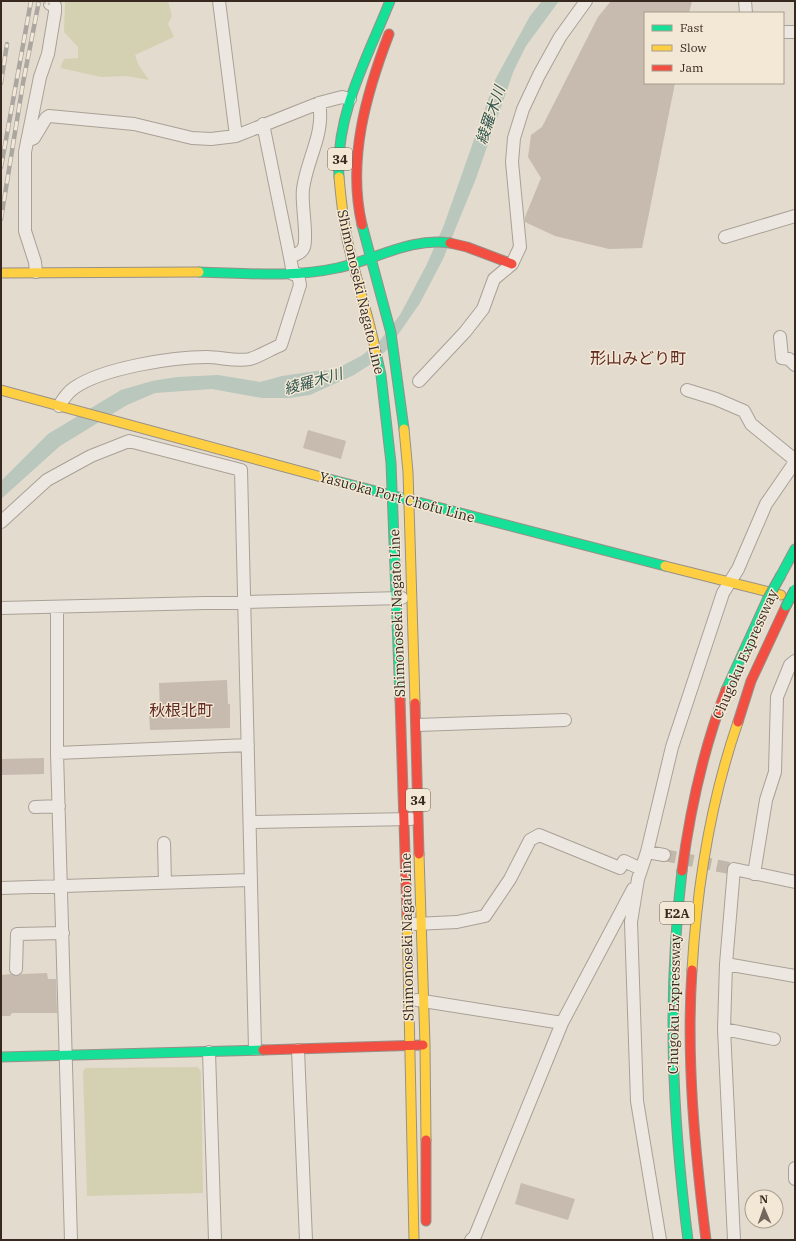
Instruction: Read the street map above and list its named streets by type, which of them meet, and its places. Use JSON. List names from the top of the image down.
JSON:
{
  "streets": {
    "main road": [
      "34",
      "Shimonoseki Nagato Line",
      "Yasuoka Port Chofu Line",
      "Chugoku Expressway",
      "E2A"
    ]
  },
  "crossings": [
    ["Shimonoseki Nagato Line", "Yasuoka Port Chofu Line"]
  ],
  "districts": ["形山みどり町", "秋根北町"],
  "water": ["綾羅木川"],
  "legend": ["Fast", "Slow", "Jam"],
  "north": "top"
}
